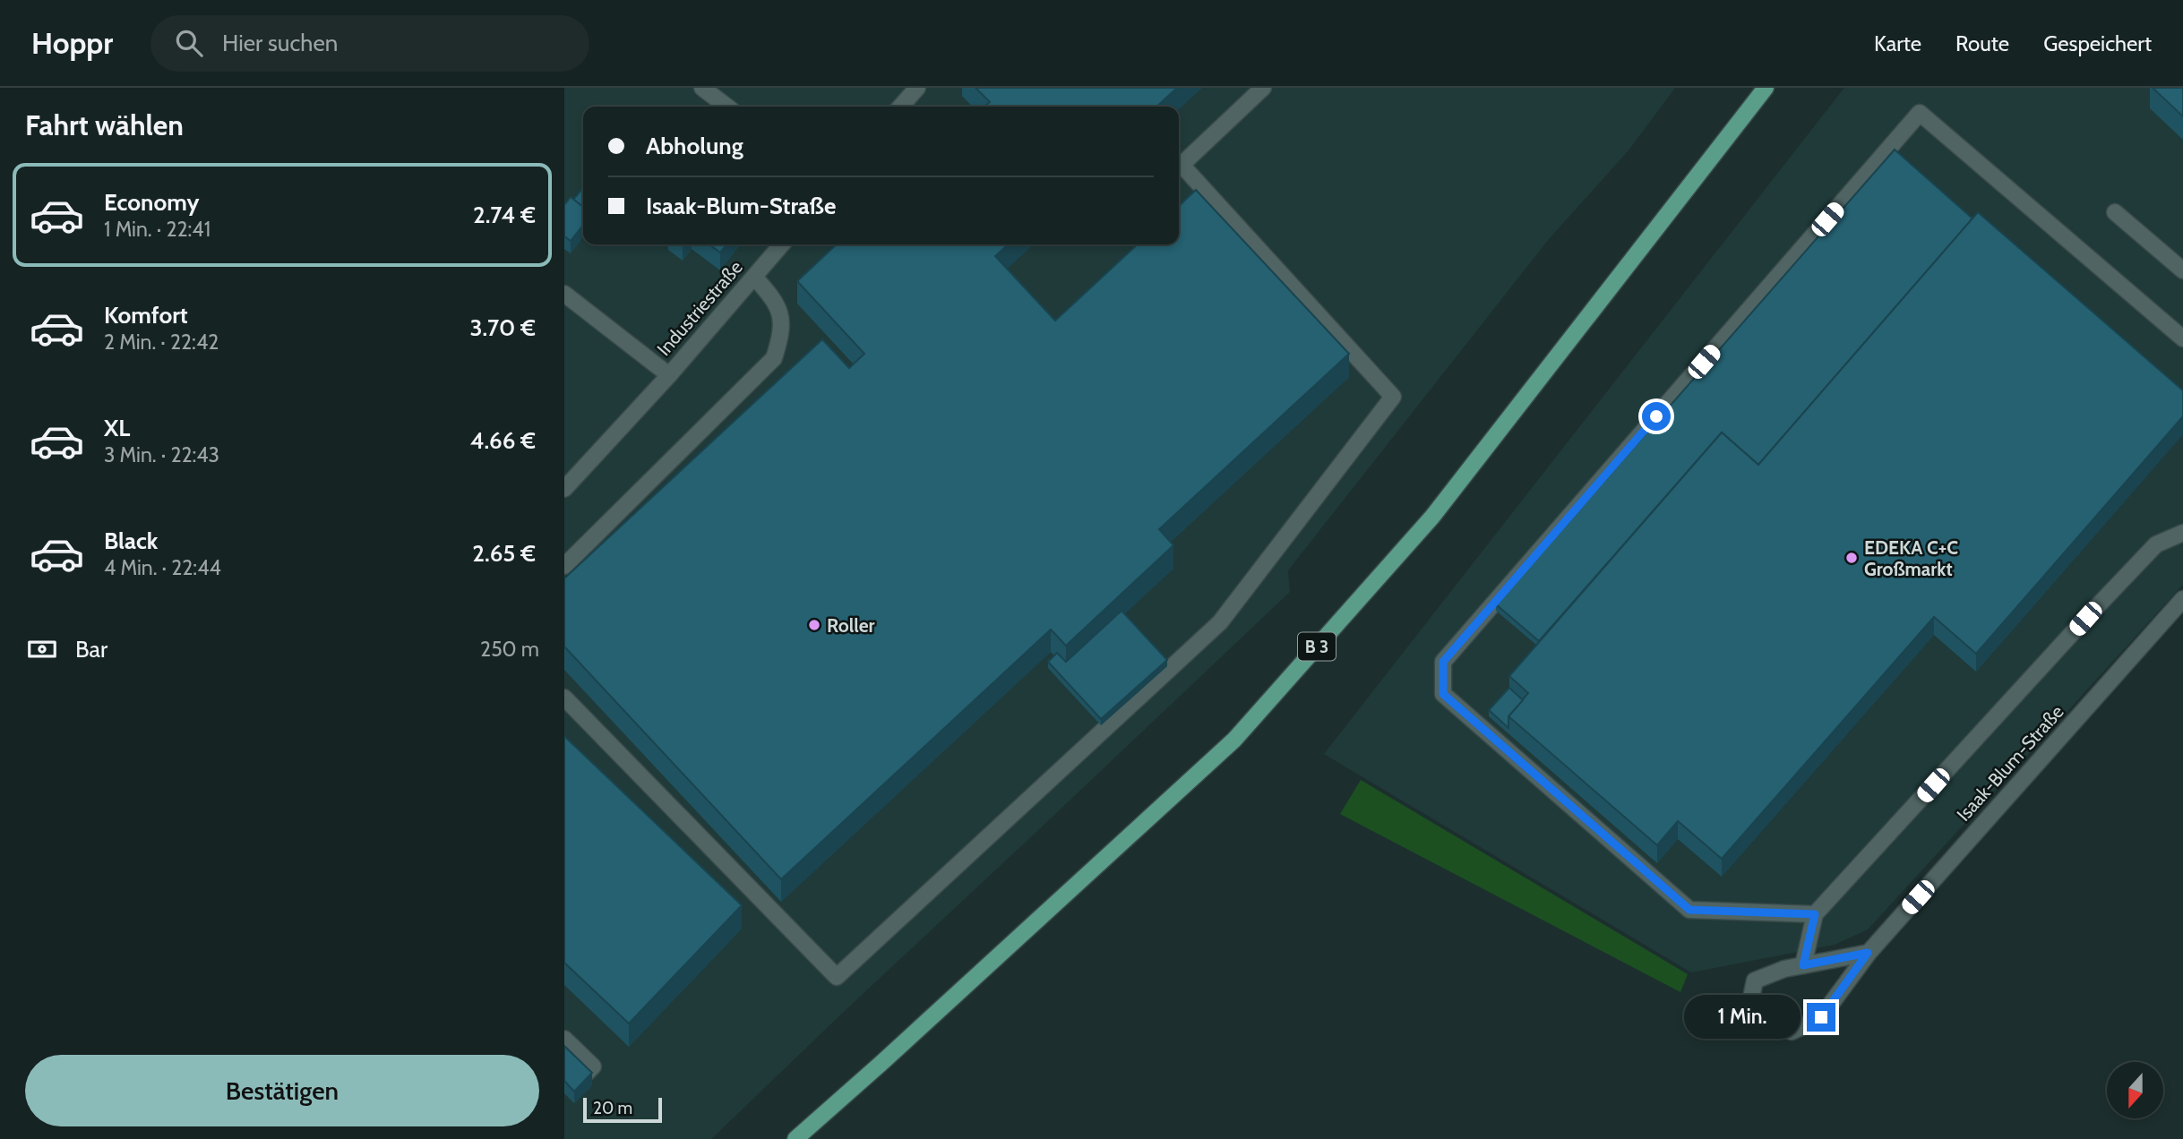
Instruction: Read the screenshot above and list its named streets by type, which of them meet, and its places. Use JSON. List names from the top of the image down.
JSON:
{
  "streets": {
    "main road": ["B 3"],
    "street": ["Industriestraße", "Isaak-Blum-Straße"]
  },
  "places": ["EDEKA C+C Großmarkt", "Roller"],
  "scale_bar": "20 m",
  "north": "bottom",
  "page": {
    "header": "Hoppr",
    "search": "Hier suchen",
    "nav": ["Karte", "Route", "Gespeichert"],
    "heading": "Fahrt wählen",
    "banner": ["Abholung", "Isaak-Blum-Straße"],
    "list": [
      {
        "name": "Economy",
        "note": "1 Min. · 22:41",
        "value": "2.74 €"
      },
      {
        "name": "Komfort",
        "note": "2 Min. · 22:42",
        "value": "3.70 €"
      },
      {
        "name": "XL",
        "note": "3 Min. · 22:43",
        "value": "4.66 €"
      },
      {
        "name": "Black",
        "note": "4 Min. · 22:44",
        "value": "2.65 €"
      }
    ],
    "pay": ["Bar", "250 m"],
    "bubble": "1 Min.",
    "buttons": "Bestätigen",
    "scale": "20 m"
  }
}
